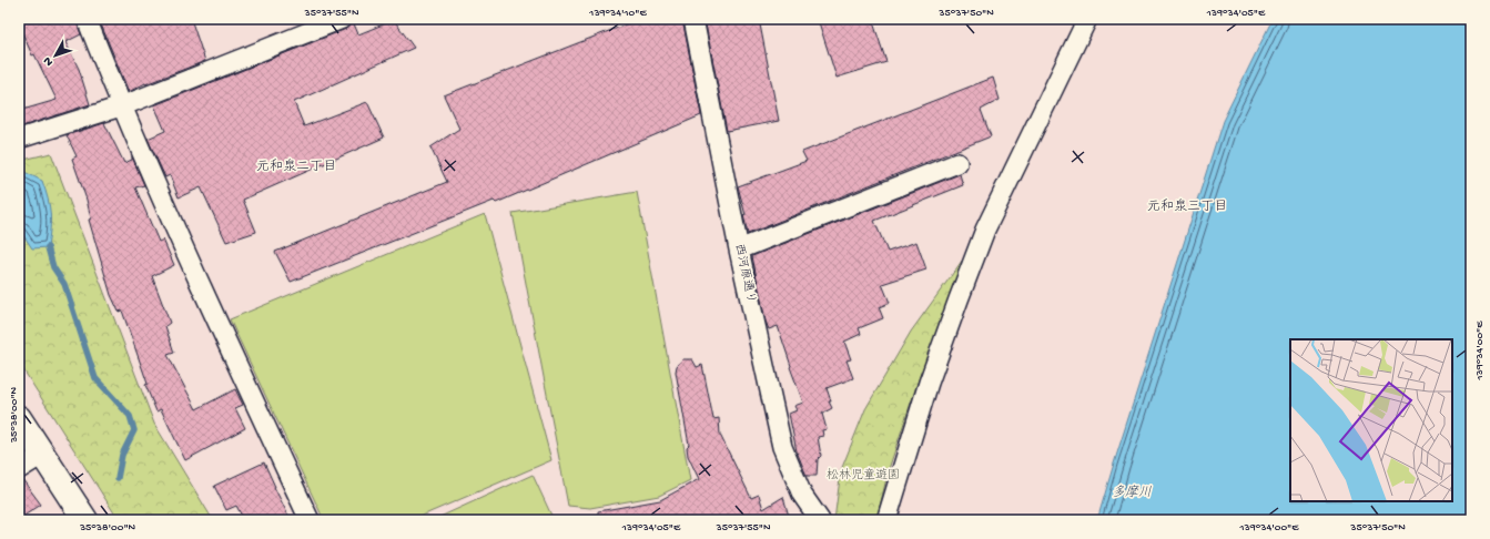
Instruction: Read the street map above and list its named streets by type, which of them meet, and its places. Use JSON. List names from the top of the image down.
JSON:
{
  "streets": {
    "street": ["西河原通り"]
  },
  "districts": ["元和泉二丁目", "元和泉三丁目"],
  "water": ["多摩川"],
  "parks": ["松林児童遊園"],
  "north": "bottom left",
  "coordinates": [
    "35°37'55\"N",
    "139°34'10\"E",
    "35°37'50\"N",
    "139°34'05\"E",
    "139°34'00\"E",
    "35°38'00\"N"
  ]
}
